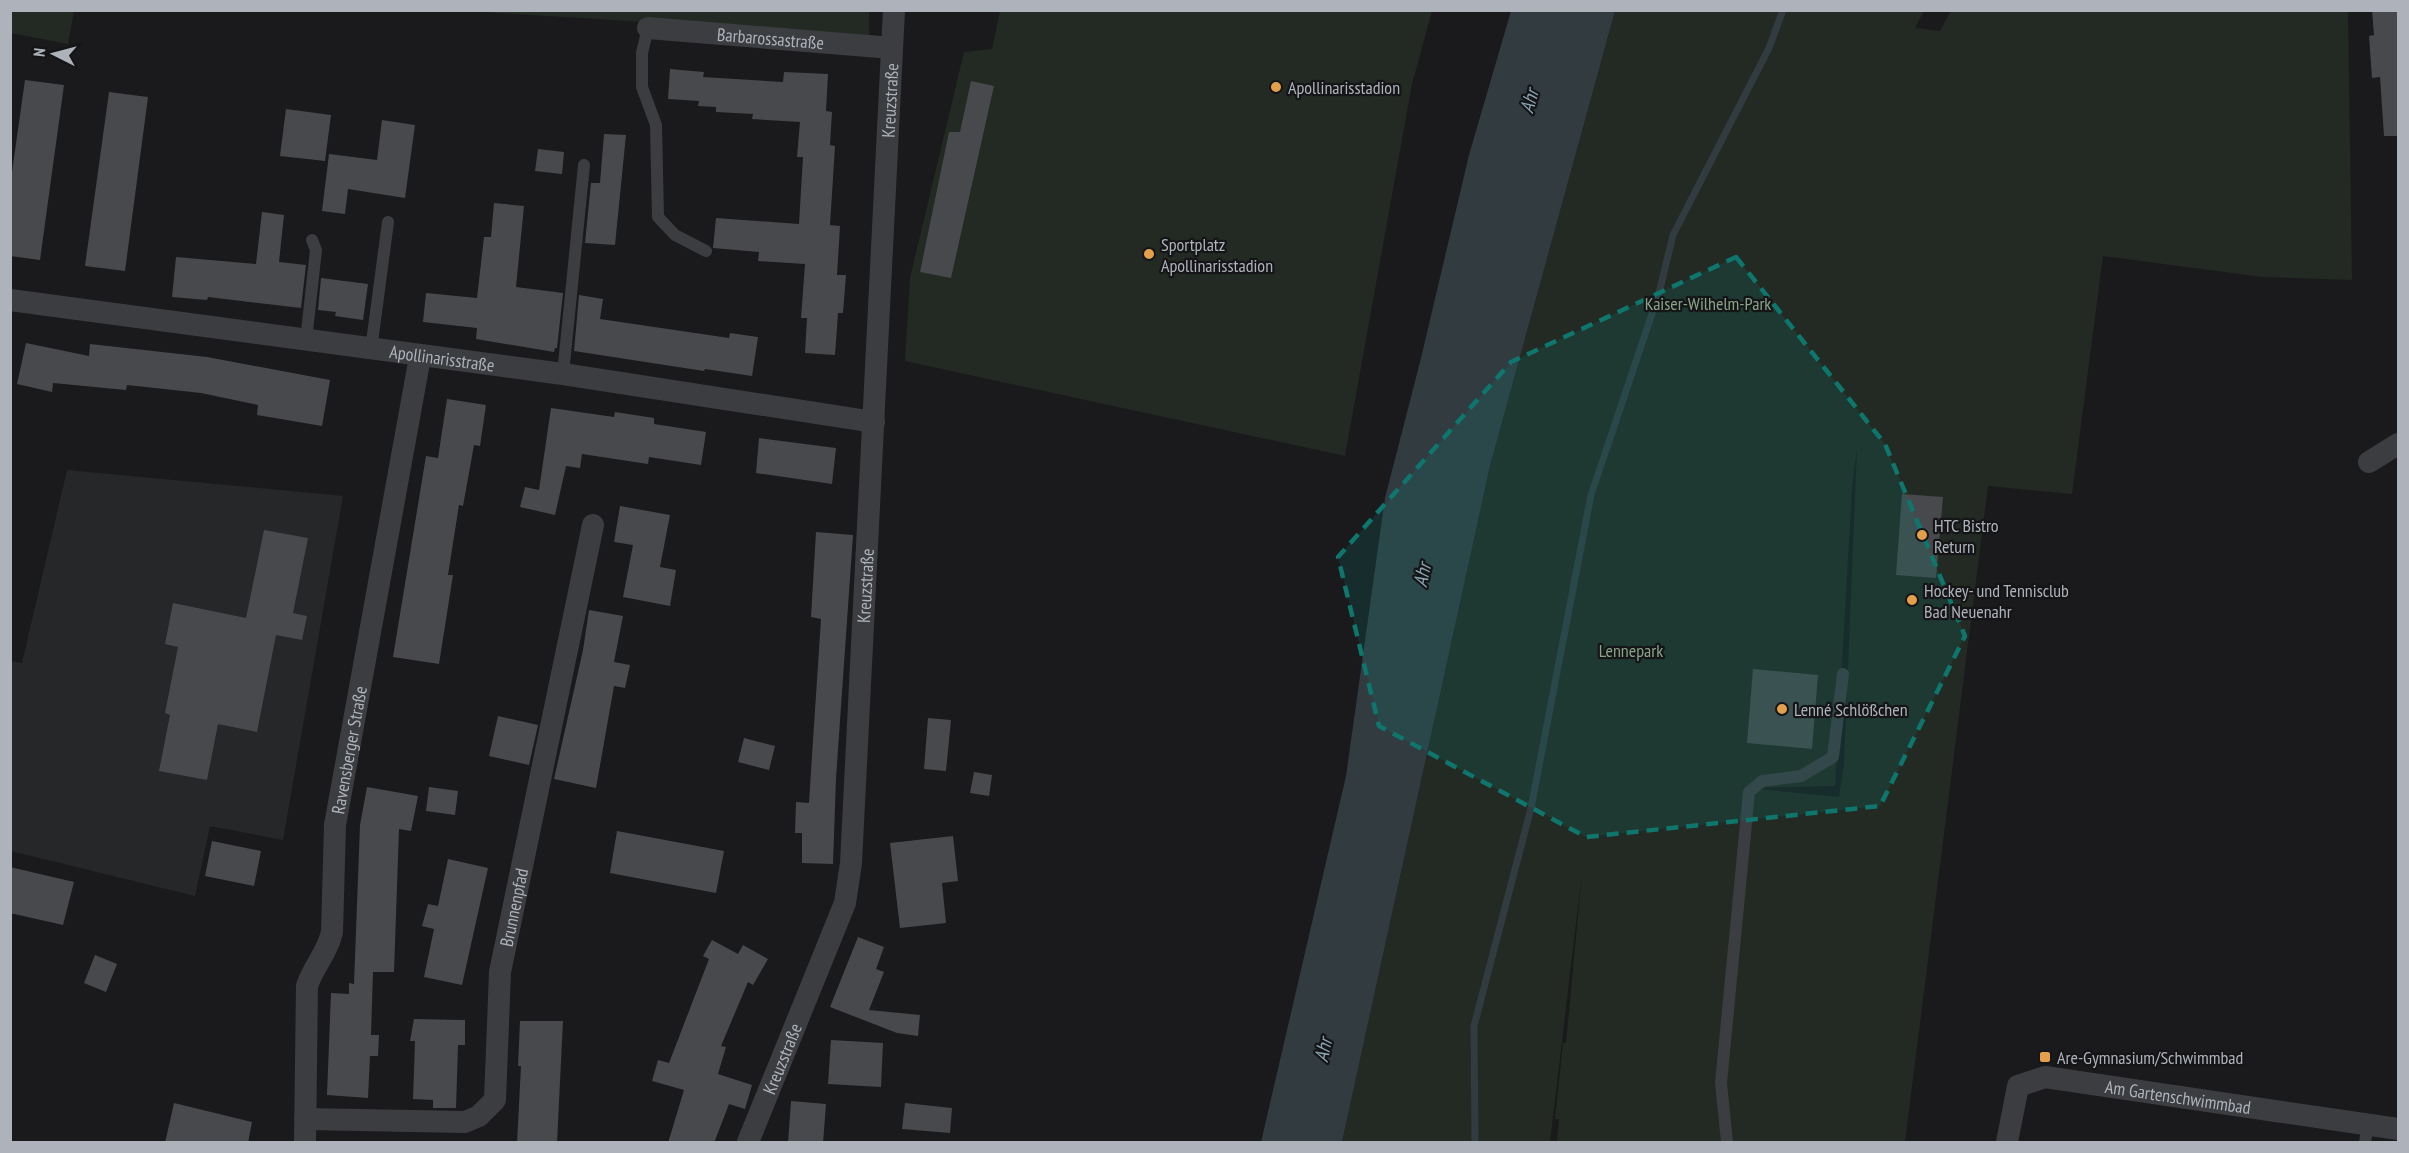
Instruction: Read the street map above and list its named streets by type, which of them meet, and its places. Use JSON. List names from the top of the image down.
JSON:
{
  "streets": {
    "street": [
      "Barbarossastraße",
      "Kreuzstraße",
      "Apollinarisstraße",
      "Ravensberger Straße",
      "Brunnenpfad",
      "Am Gartenschwimmbad"
    ]
  },
  "crossings": [
    ["Barbarossastraße", "Kreuzstraße"],
    ["Kreuzstraße", "Apollinarisstraße"],
    ["Apollinarisstraße", "Ravensberger Straße"],
    ["Ravensberger Straße", "Brunnenpfad"]
  ],
  "water": ["Ahr"],
  "parks": ["Kaiser-Wilhelm-Park", "Lennepark"],
  "places": {
    "other": [
      "Apollinarisstadion",
      "Sportplatz Apollinarisstadion",
      "HTC Bistro Return",
      "Hockey- und Tennisclub Bad Neuenahr",
      "Lenné Schlößchen"
    ],
    "transit": ["Are-Gymnasium/Schwimmbad"]
  },
  "north": "left"
}
